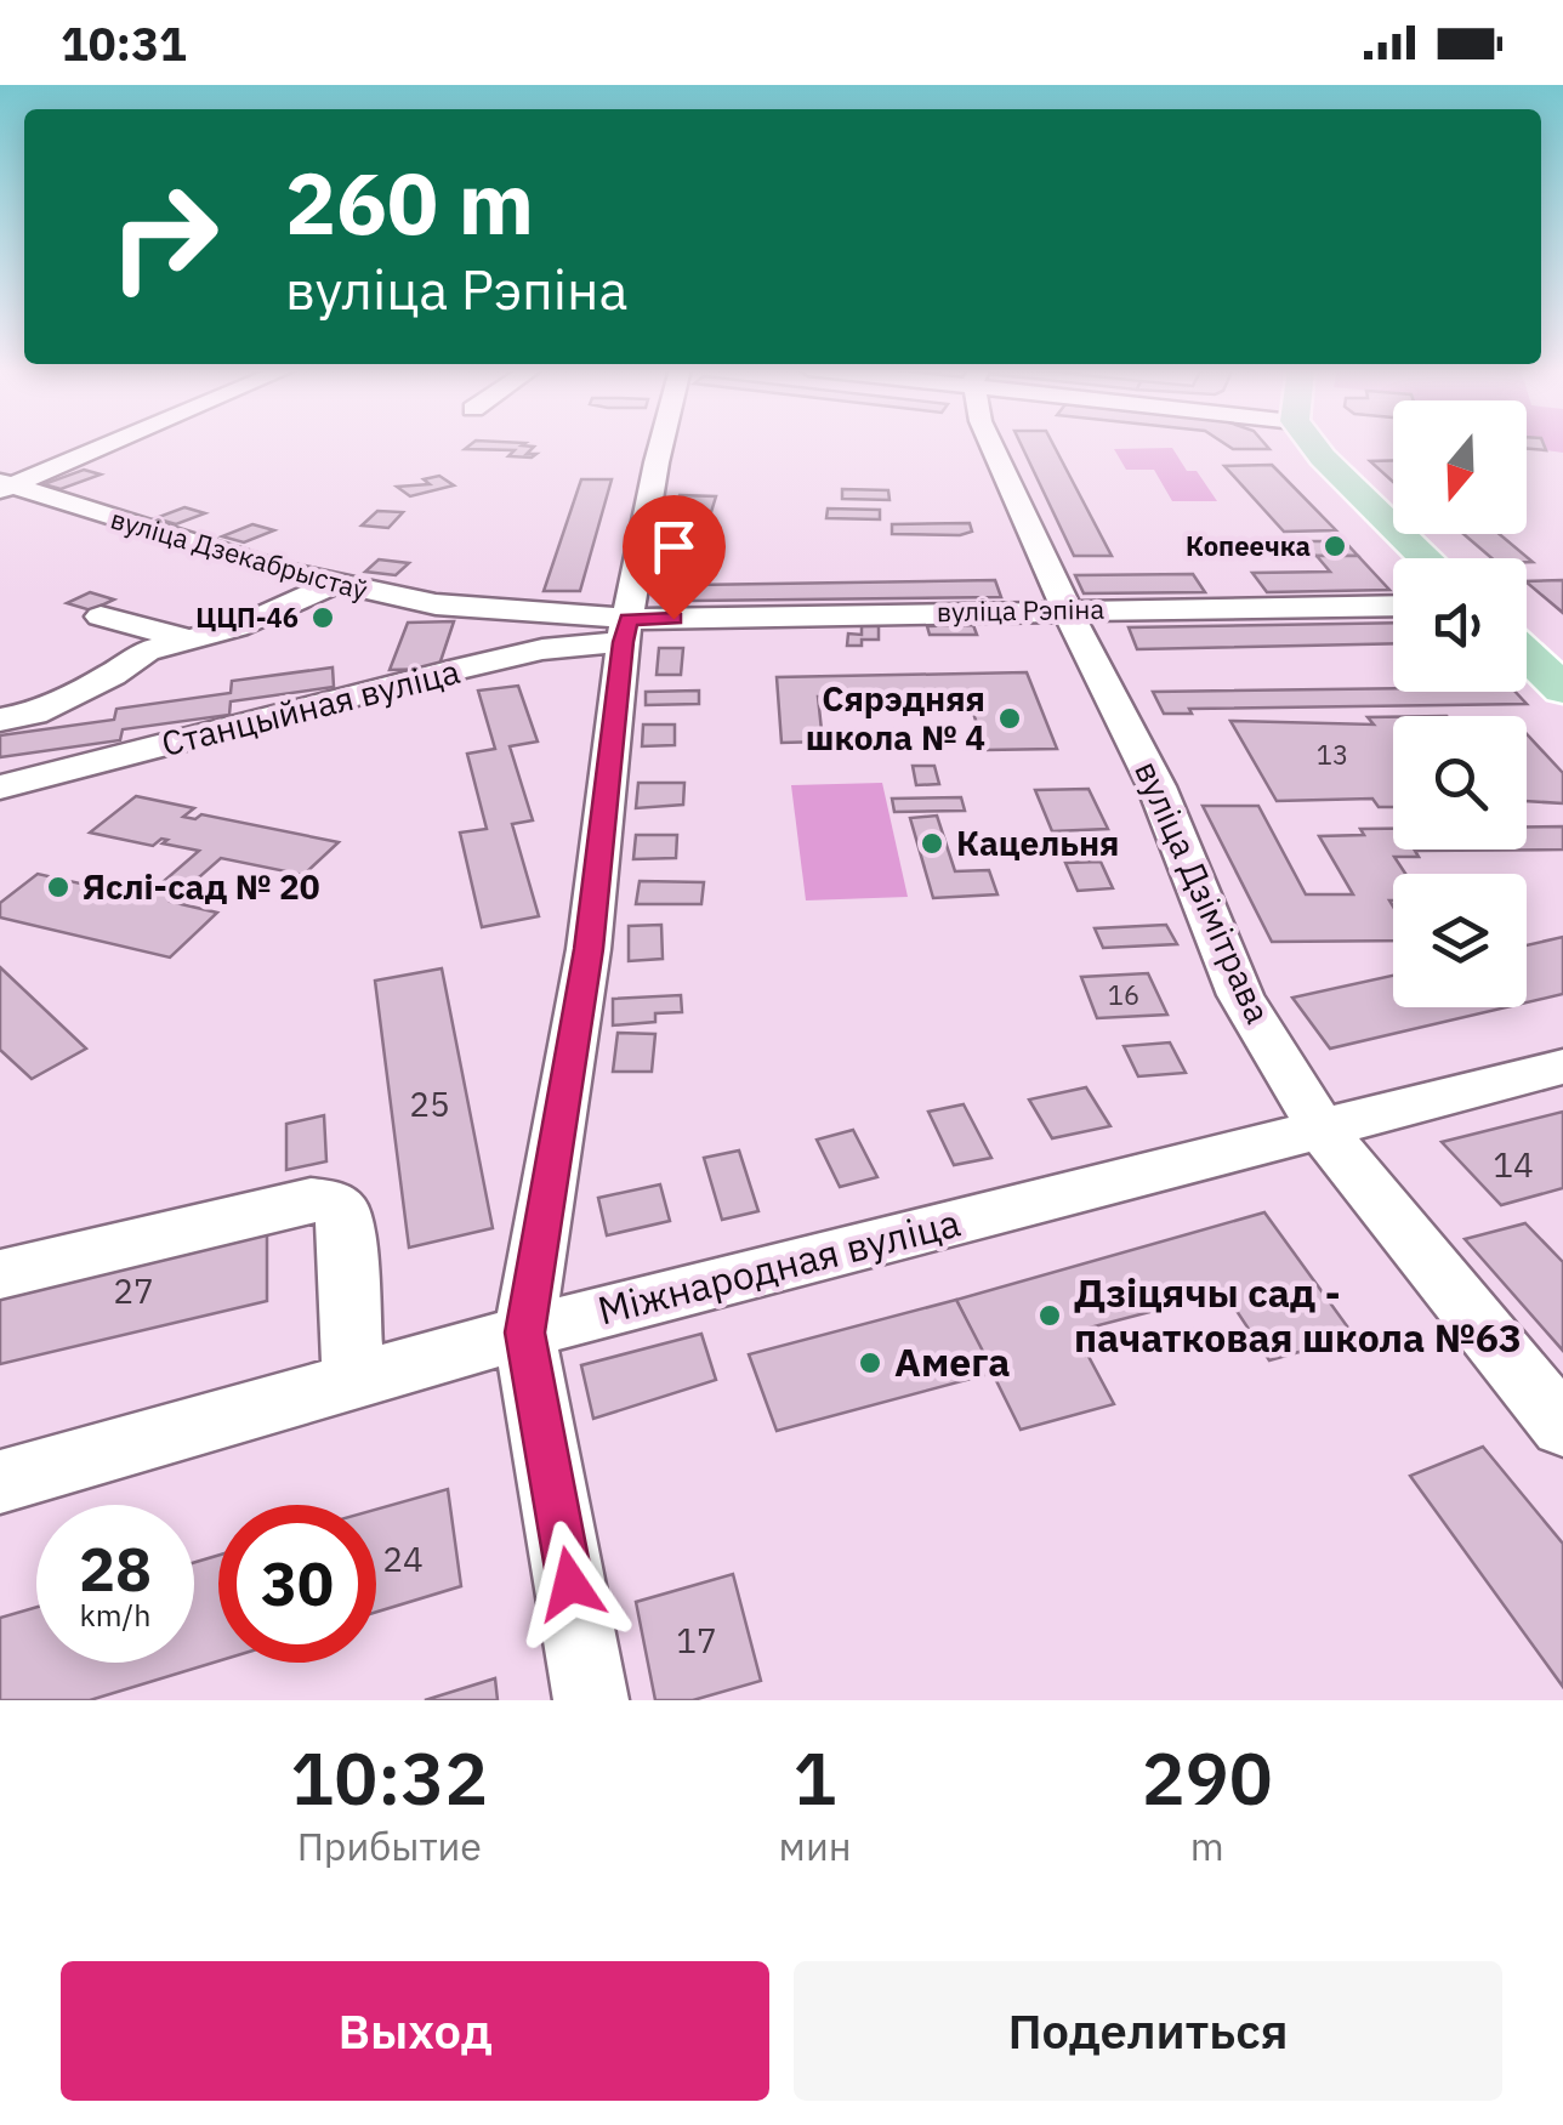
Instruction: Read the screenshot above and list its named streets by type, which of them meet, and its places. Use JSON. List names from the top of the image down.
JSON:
{
  "streets": {
    "street": [
      "вуліца Дзекабрыстаў",
      "вуліца Рэпіна",
      "Станцыйная вуліца",
      "вуліца Дзімітрава",
      "Міжнародная вуліца"
    ]
  },
  "crossings": [
    ["вуліца Дзекабрыстаў", "вуліца Рэпіна"],
    ["вуліца Дзекабрыстаў", "Станцыйная вуліца"],
    ["вуліца Рэпіна", "Станцыйная вуліца"],
    ["вуліца Рэпіна", "вуліца Дзімітрава"],
    ["вуліца Дзімітрава", "Міжнародная вуліца"]
  ],
  "places": [
    "Копеечка",
    "ЦЦП-46",
    "Сярэдняя школа № 4",
    "Кацельня",
    "Яслі-сад № 20",
    "Дзіцячы сад - пачатковая школа №63",
    "Амега"
  ],
  "house_numbers": [
    "13",
    "16",
    "25",
    "14",
    "27",
    "24",
    "17"
  ],
  "north": "bottom",
  "page": {
    "status": "10:31",
    "turn": ["260 m", "вуліца Рэпіна"],
    "speed": "28 km/h",
    "limit": "30",
    "eta": [
      "10:32",
      "Прибытие",
      "1",
      "мин",
      "290",
      "m"
    ],
    "buttons": ["Выход", "Поделиться"]
  }
}
